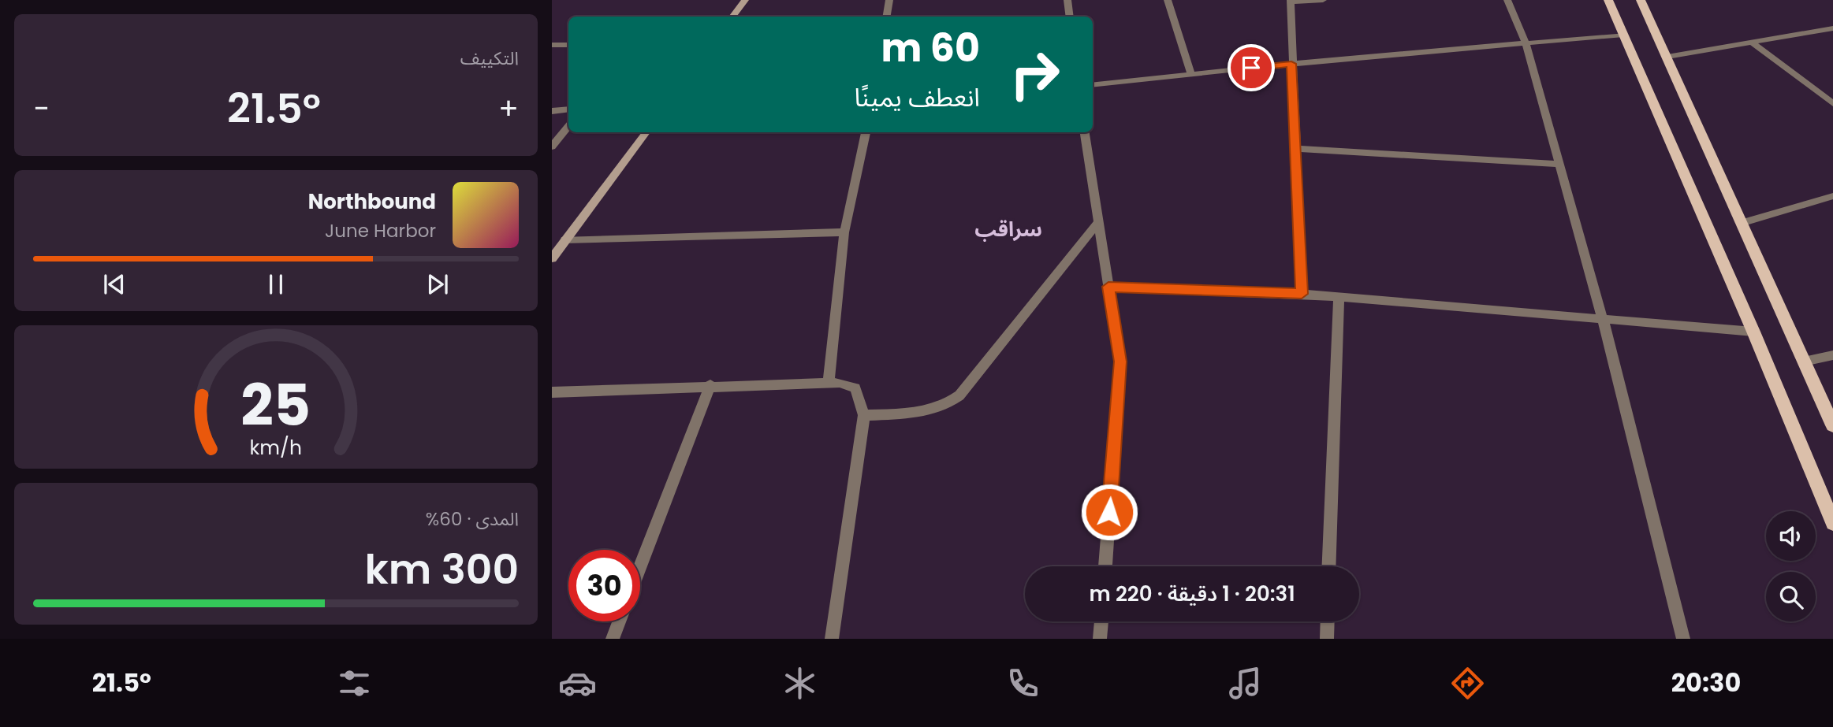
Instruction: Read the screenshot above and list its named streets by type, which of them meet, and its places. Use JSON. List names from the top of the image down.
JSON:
{
  "districts": ["سراقب"],
  "page": {
    "tile": [
      "التكييف",
      ["المدى · 60%", "300 km"]
    ],
    "turn": ["60 m", "انعطف يمينًا"],
    "heat": ["−", "21.5°", "+"],
    "song": ["Northbound", "June Harbor"],
    "limit": "30",
    "trip": "20:31 · 1 دقيقة · 220 m",
    "tabs": ["20:30", "21.5°"],
    "gauge": ["25", "km/h"]
  }
}
